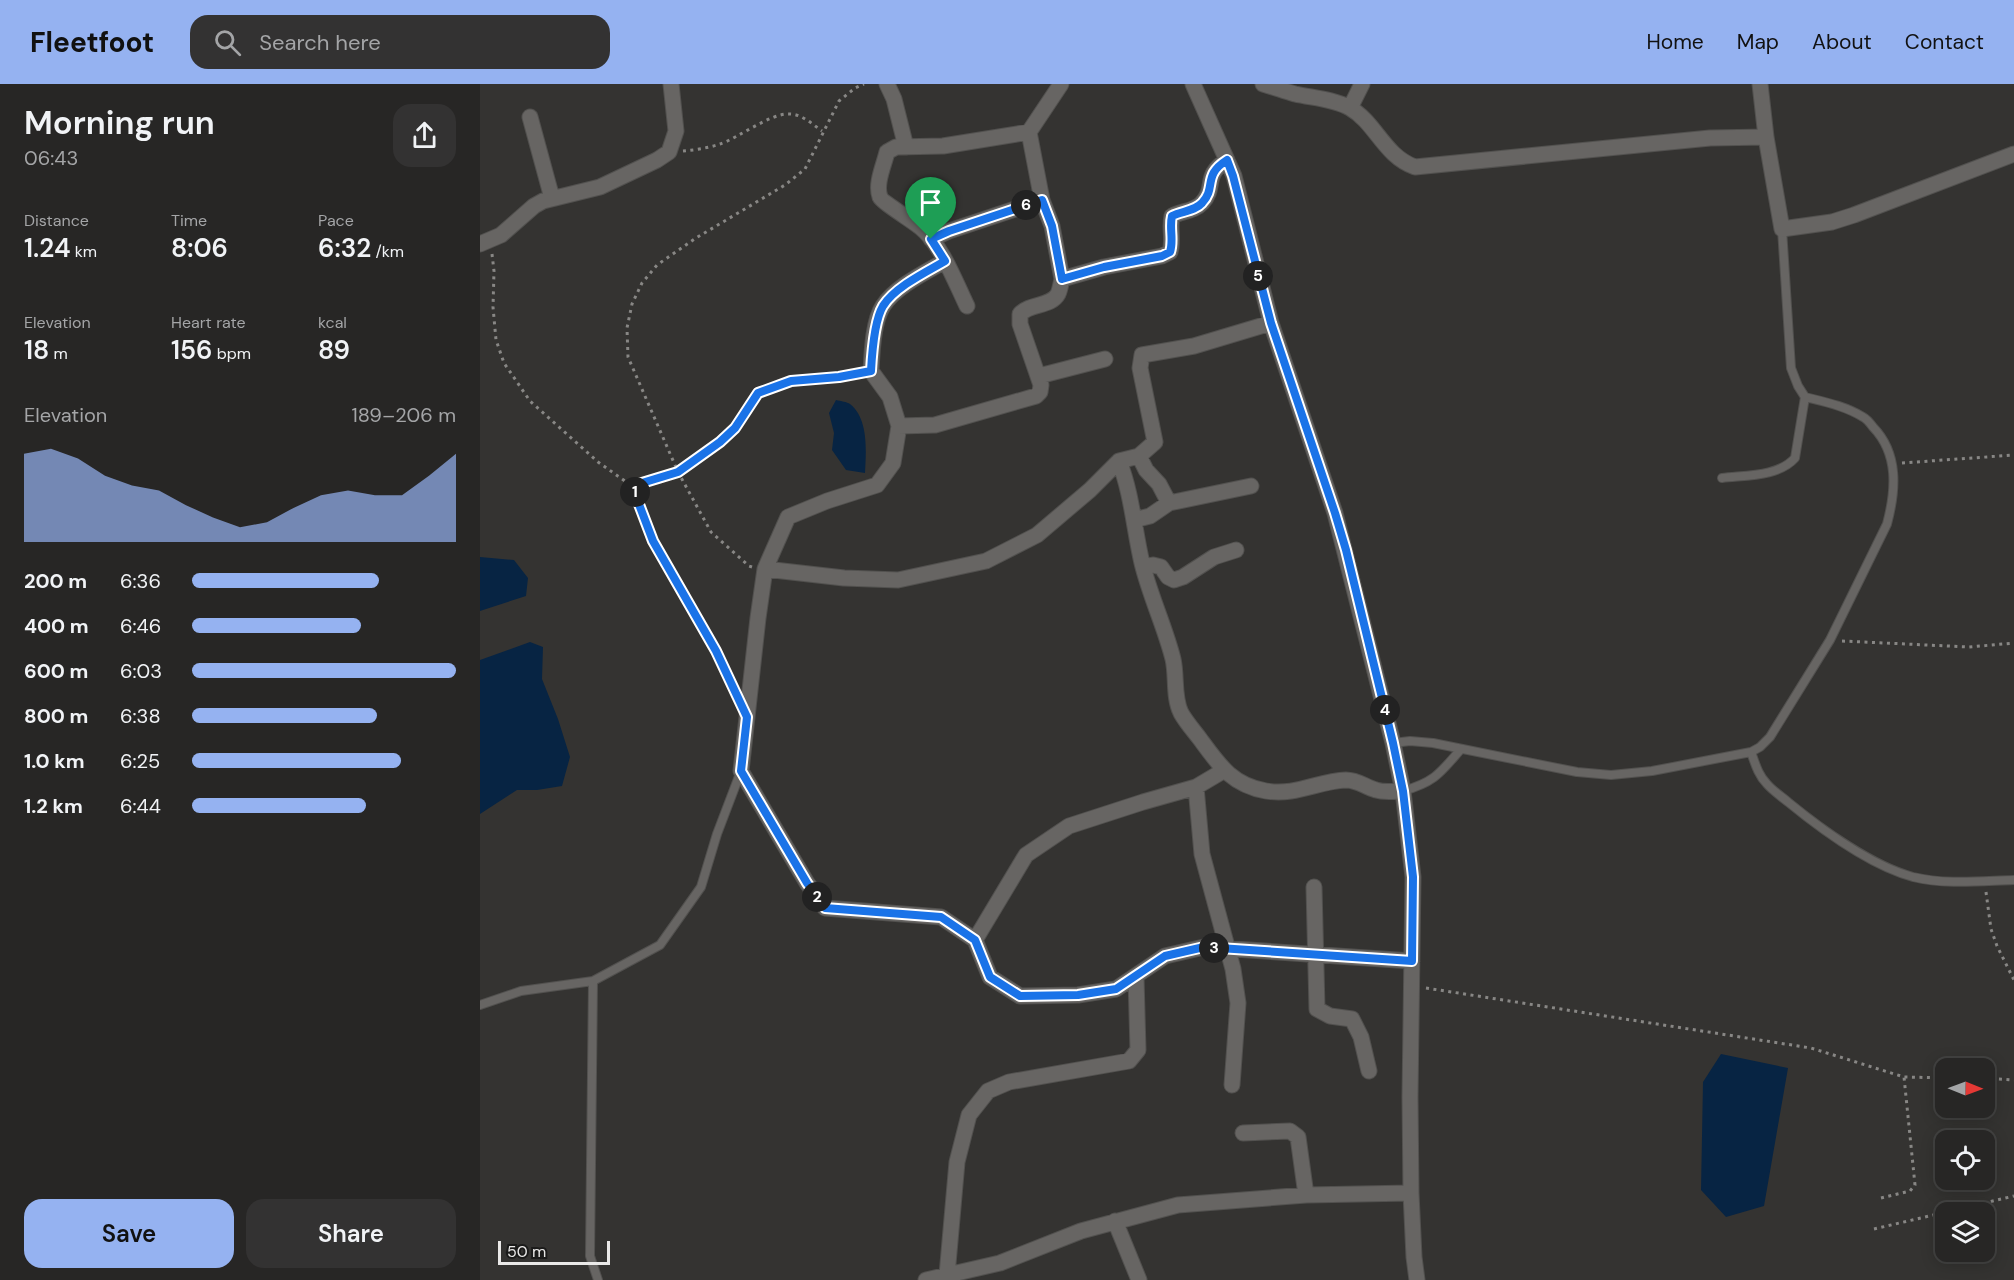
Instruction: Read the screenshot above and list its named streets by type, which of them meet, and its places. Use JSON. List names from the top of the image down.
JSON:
{
  "scale_bar": "50 m",
  "north": "right",
  "page": {
    "header": "Fleetfoot",
    "search": "Search here",
    "nav": [
      "Home",
      "Map",
      "About",
      "Contact"
    ],
    "heading": ["Morning run", "06:43"],
    "stats": [
      ["Distance", "1.24 km"],
      ["Time", "8:06"],
      ["Pace", "6:32 /km"],
      ["Elevation", "18 m"],
      ["Heart rate", "156 bpm"],
      ["kcal", "89"]
    ],
    "pins": [
      "6",
      "5",
      "1",
      "4",
      "2",
      "3"
    ],
    "chart": ["Elevation", "189–206 m"],
    "list": [
      {
        "name": "200 m",
        "note": "6:36"
      },
      {
        "name": "400 m",
        "note": "6:46"
      },
      {
        "name": "600 m",
        "note": "6:03"
      },
      {
        "name": "800 m",
        "note": "6:38"
      },
      {
        "name": "1.0 km",
        "note": "6:25"
      },
      {
        "name": "1.2 km",
        "note": "6:44"
      }
    ],
    "buttons": ["Save", "Share"],
    "scale": "50 m"
  }
}
